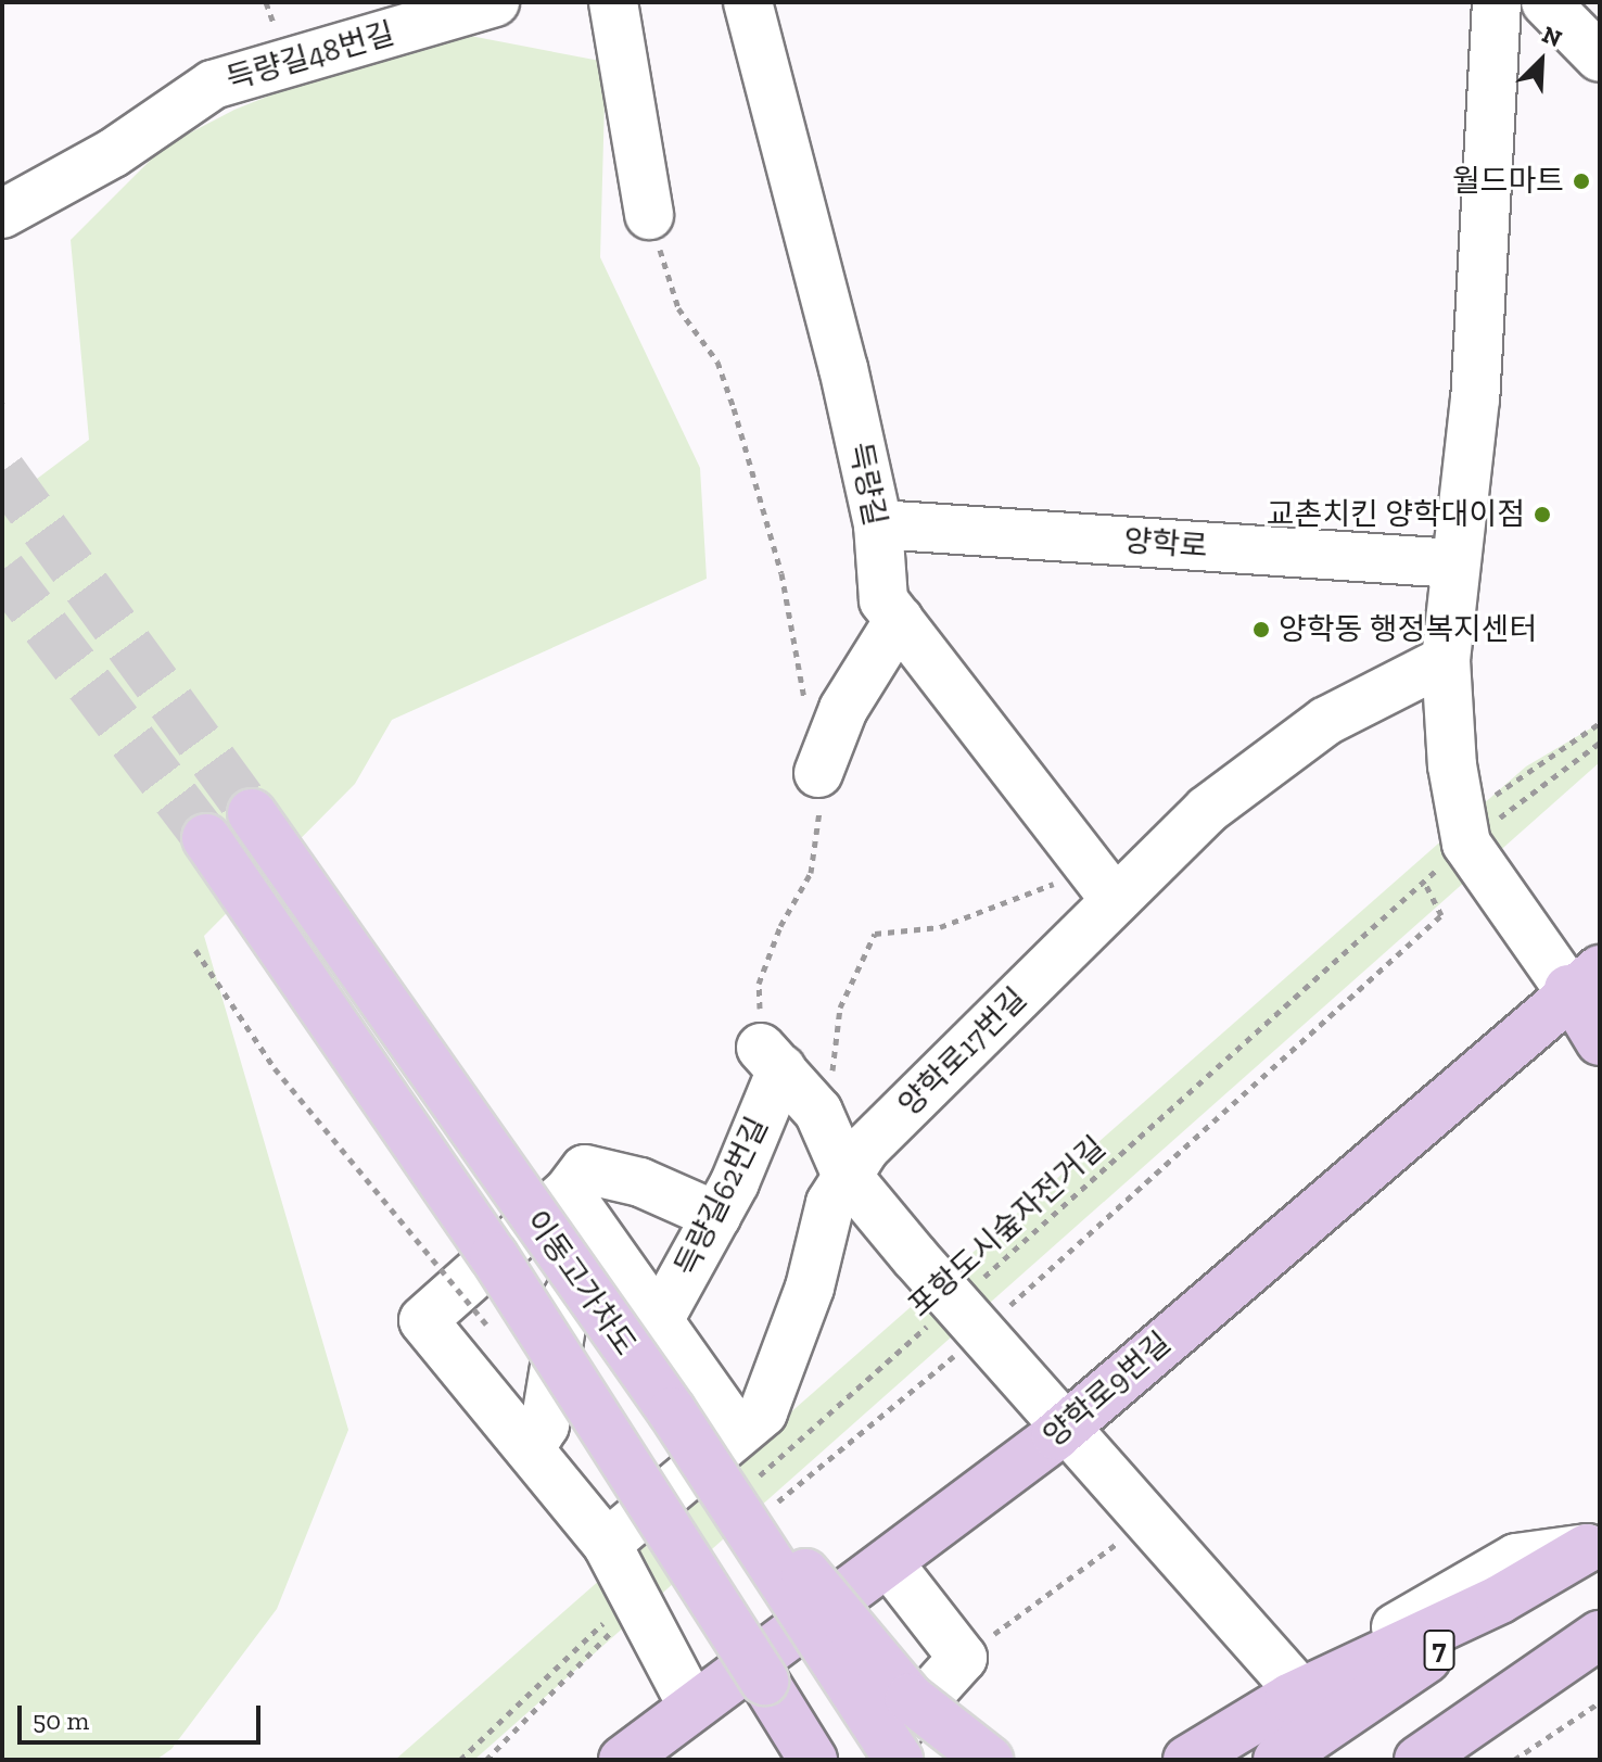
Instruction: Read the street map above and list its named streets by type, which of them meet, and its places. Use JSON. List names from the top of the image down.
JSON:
{
  "streets": {
    "main road": ["이동고가차도", "양학로9번길", "7"],
    "street": [
      "득량길48번길",
      "득량길",
      "양학로",
      "양학로17번길",
      "득량길62번길"
    ],
    "path": ["포항도시숲자전거길"]
  },
  "crossings": [
    ["득량길", "양학로"],
    ["득량길", "양학로17번길"],
    ["포항도시숲자전거길", "이동고가차도"]
  ],
  "places": ["월드마트", "교촌치킨 양학대이점", "양학동 행정복지센터"],
  "scale_bar": "50 m",
  "north": "top right"
}
